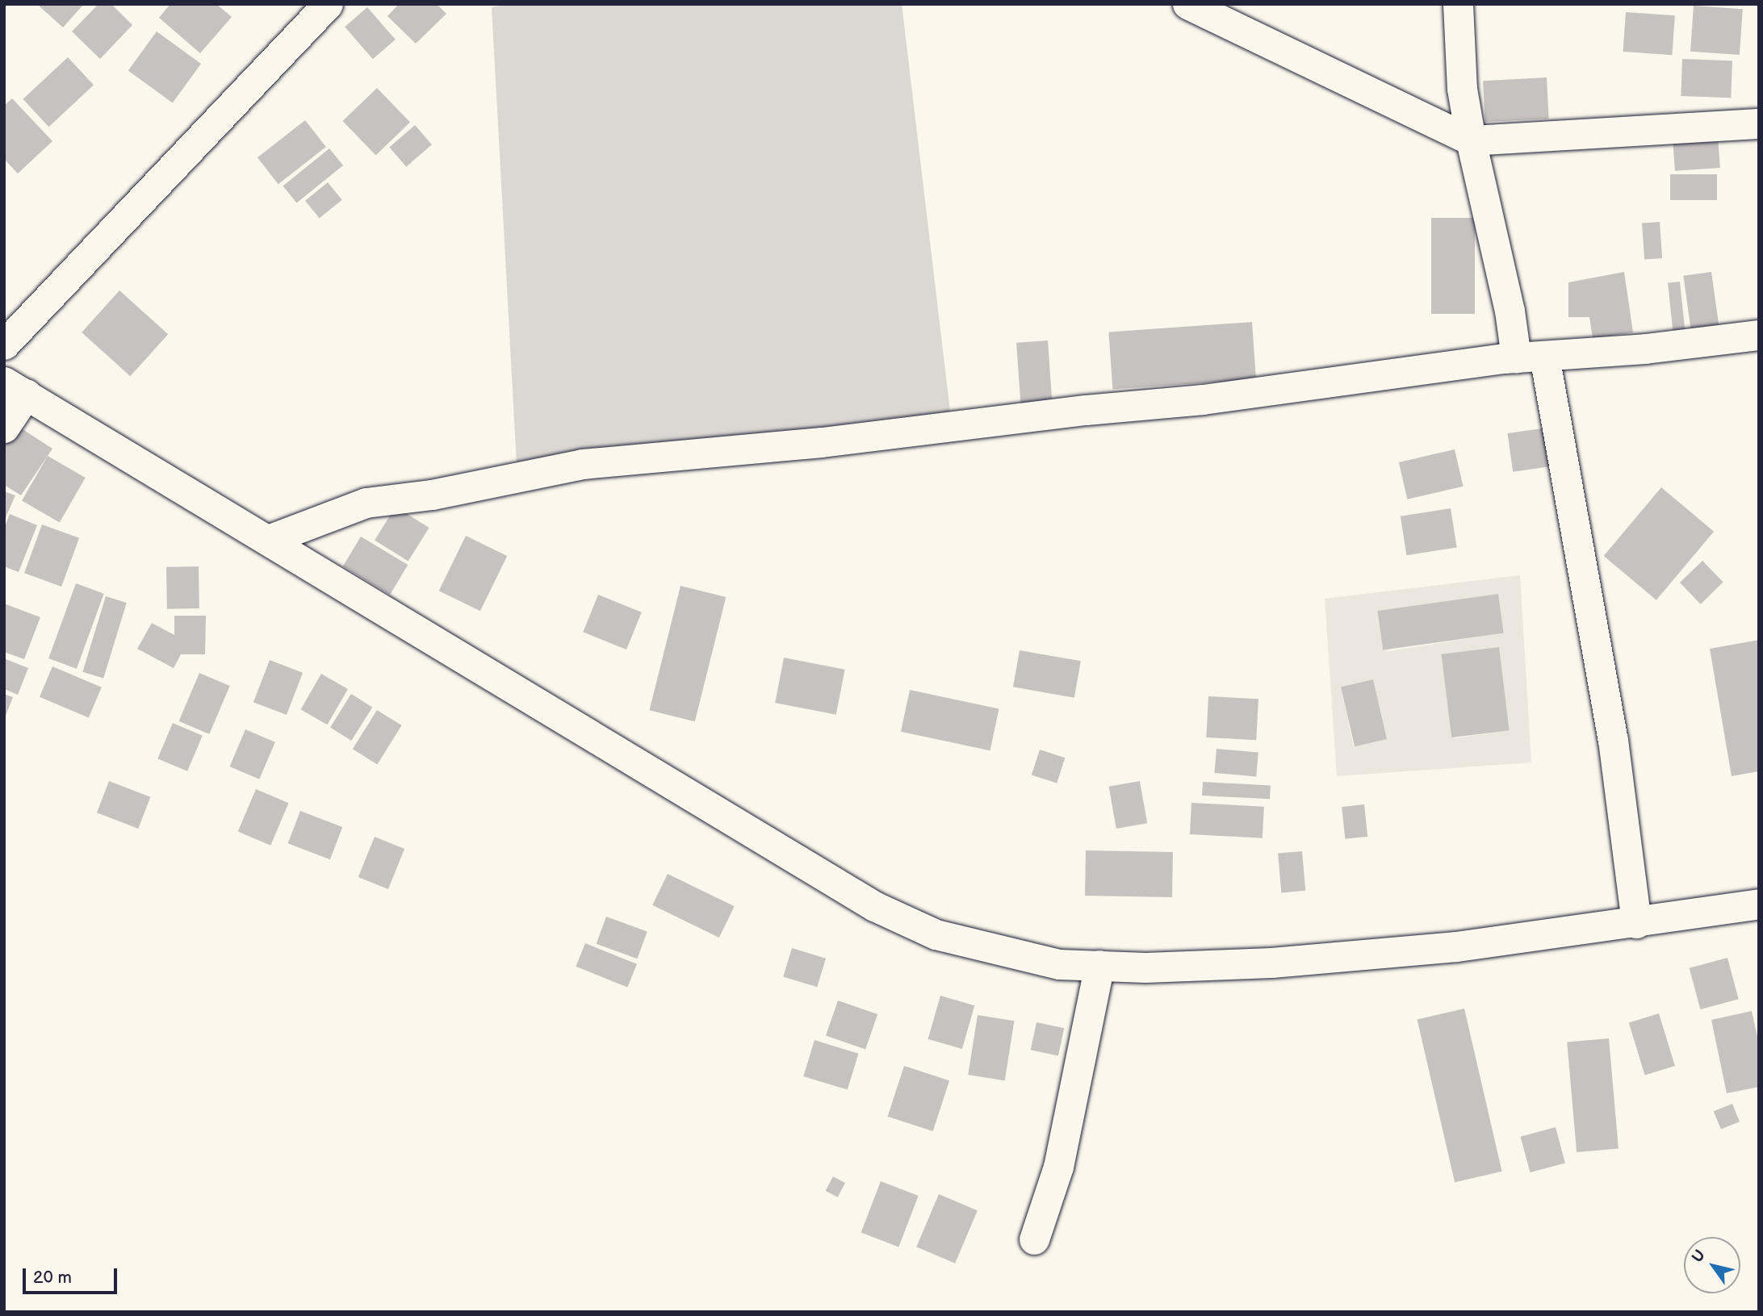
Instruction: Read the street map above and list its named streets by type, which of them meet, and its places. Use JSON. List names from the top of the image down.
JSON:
{
  "scale_bar": "20 m",
  "north": "top left"
}
